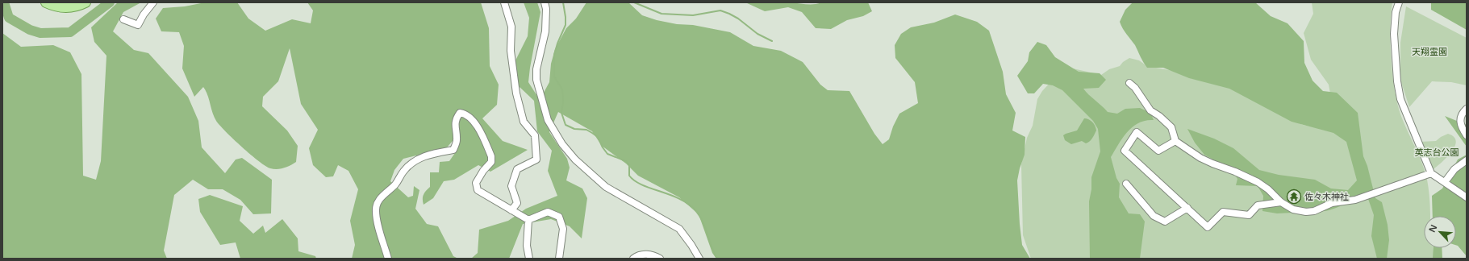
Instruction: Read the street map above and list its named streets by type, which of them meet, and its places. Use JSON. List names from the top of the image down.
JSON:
{
  "parks": ["天翔霊園", "英志台公園"],
  "places": {
    "temple": ["佐々木神社"]
  },
  "north": "top left"
}
